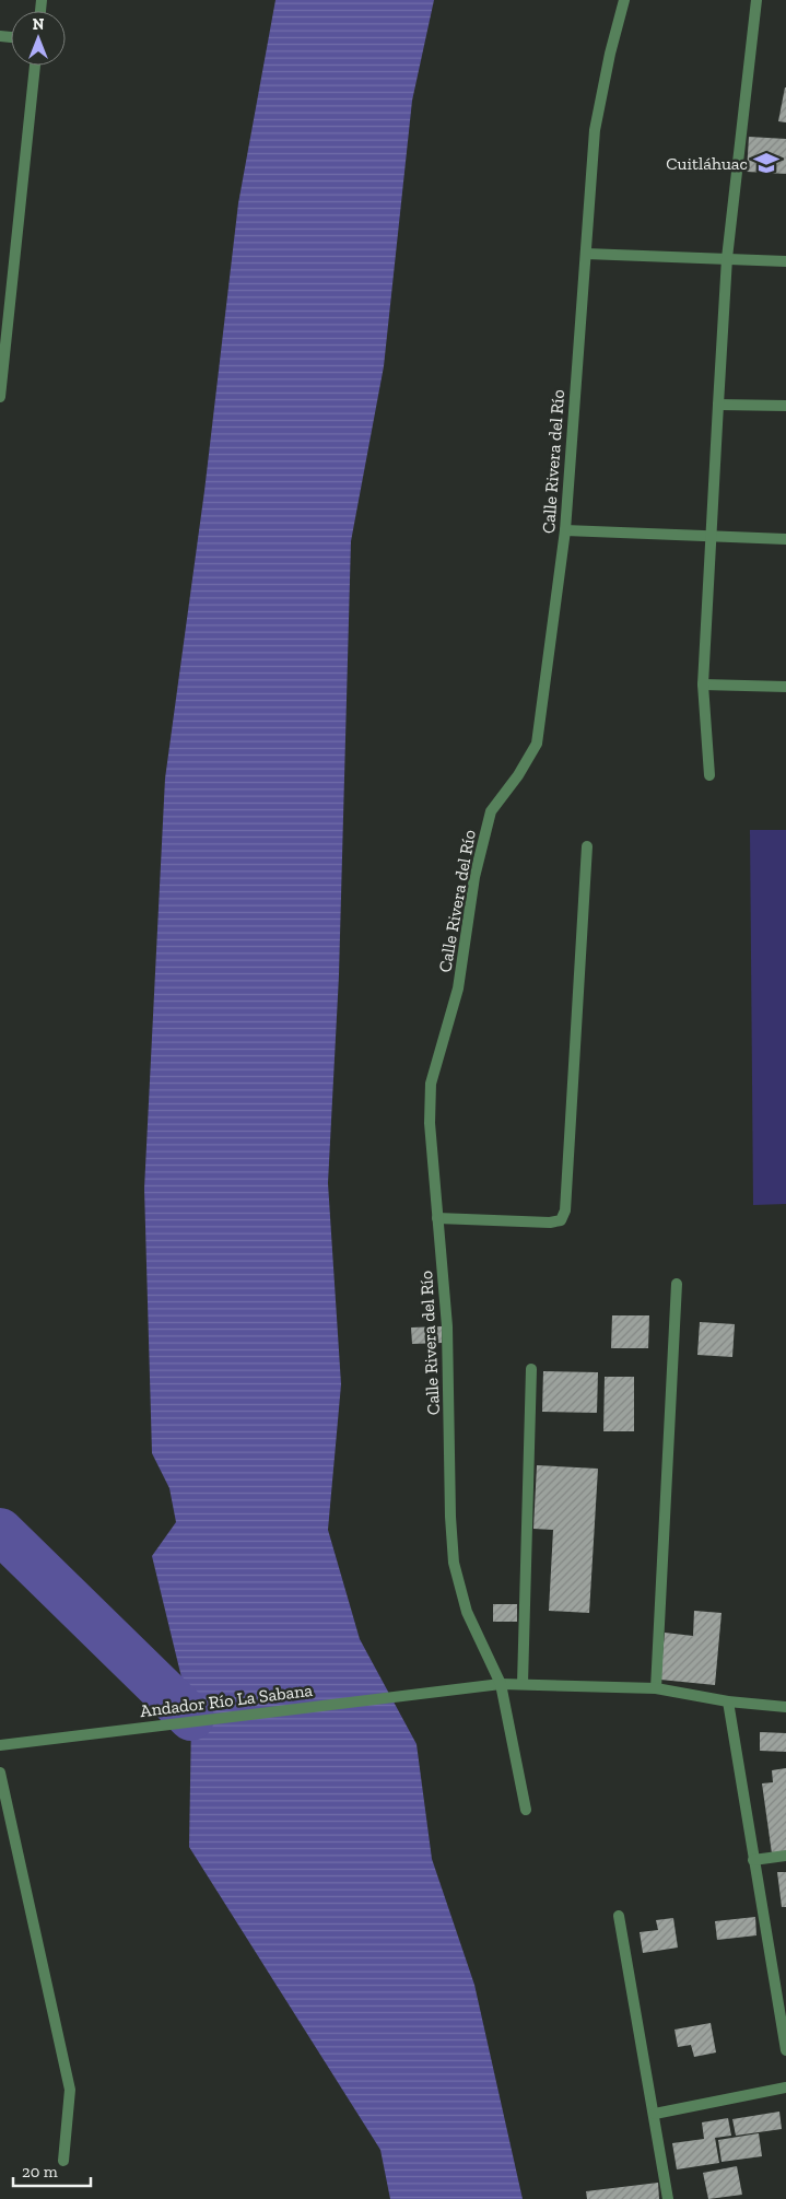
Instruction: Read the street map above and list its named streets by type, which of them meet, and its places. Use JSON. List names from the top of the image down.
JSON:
{
  "streets": {
    "street": ["Calle Rivera del Río", "Andador Río La Sabana"]
  },
  "crossings": [
    ["Calle Rivera del Río", "Andador Río La Sabana"]
  ],
  "places": {
    "school or university": ["Cuitláhuac"]
  },
  "scale_bar": "20 m",
  "north": "top"
}
